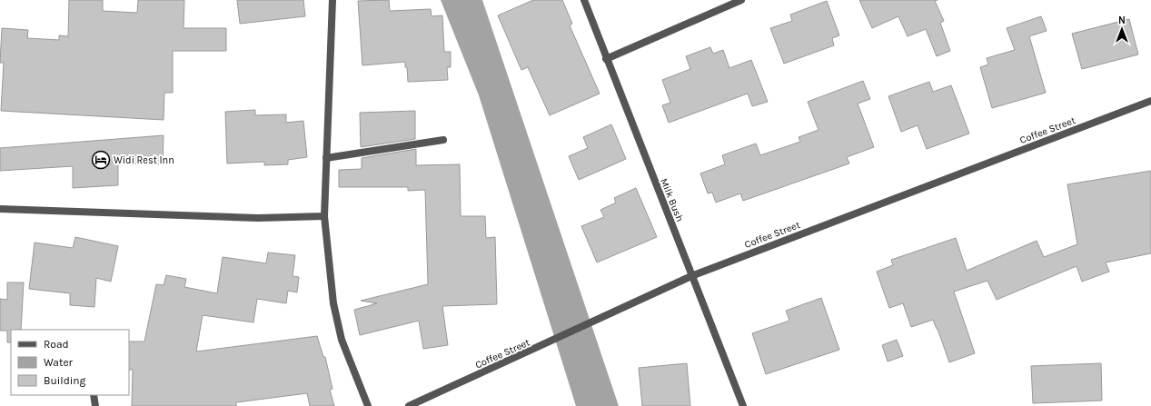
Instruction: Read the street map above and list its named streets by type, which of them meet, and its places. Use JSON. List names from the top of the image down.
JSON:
{
  "streets": {
    "street": ["Coffee Street", "Milk Bush"]
  },
  "crossings": [
    ["Coffee Street", "Milk Bush"]
  ],
  "places": {
    "hotel": ["Widi Rest Inn"]
  },
  "legend": ["Road", "Water", "Building"],
  "north": "top"
}
